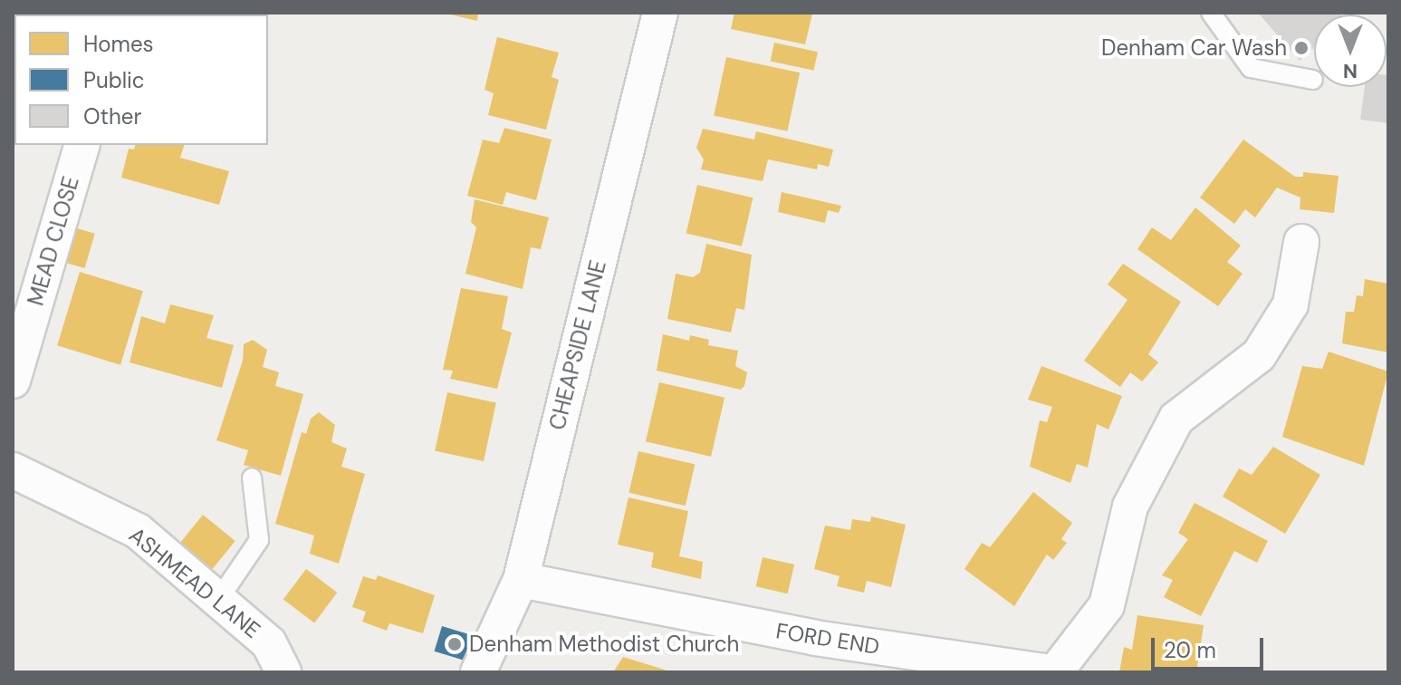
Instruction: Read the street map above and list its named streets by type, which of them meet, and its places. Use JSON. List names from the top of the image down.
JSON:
{
  "streets": {
    "street": [
      "MEAD CLOSE",
      "CHEAPSIDE LANE",
      "ASHMEAD LANE",
      "FORD END"
    ]
  },
  "crossings": [
    ["CHEAPSIDE LANE", "FORD END"]
  ],
  "places": ["Denham Car Wash", "Denham Methodist Church"],
  "legend": ["Homes", "Public", "Other"],
  "scale_bar": "20 m",
  "north": "bottom"
}
